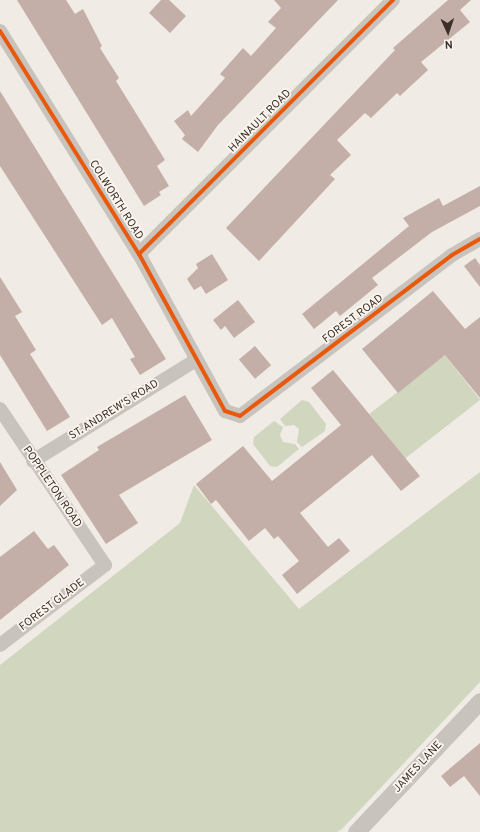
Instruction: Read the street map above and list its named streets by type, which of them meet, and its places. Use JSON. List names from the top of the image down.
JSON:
{
  "streets": {
    "street": [
      "HAINAULT ROAD",
      "COLWORTH ROAD",
      "FOREST ROAD",
      "ST. ANDREW'S ROAD",
      "POPPLETON ROAD",
      "FOREST GLADE",
      "JAMES LANE"
    ]
  },
  "crossings": [
    ["HAINAULT ROAD", "COLWORTH ROAD"],
    ["COLWORTH ROAD", "FOREST ROAD"],
    ["COLWORTH ROAD", "ST. ANDREW'S ROAD"],
    ["ST. ANDREW'S ROAD", "POPPLETON ROAD"],
    ["POPPLETON ROAD", "FOREST GLADE"]
  ],
  "north": "bottom"
}
